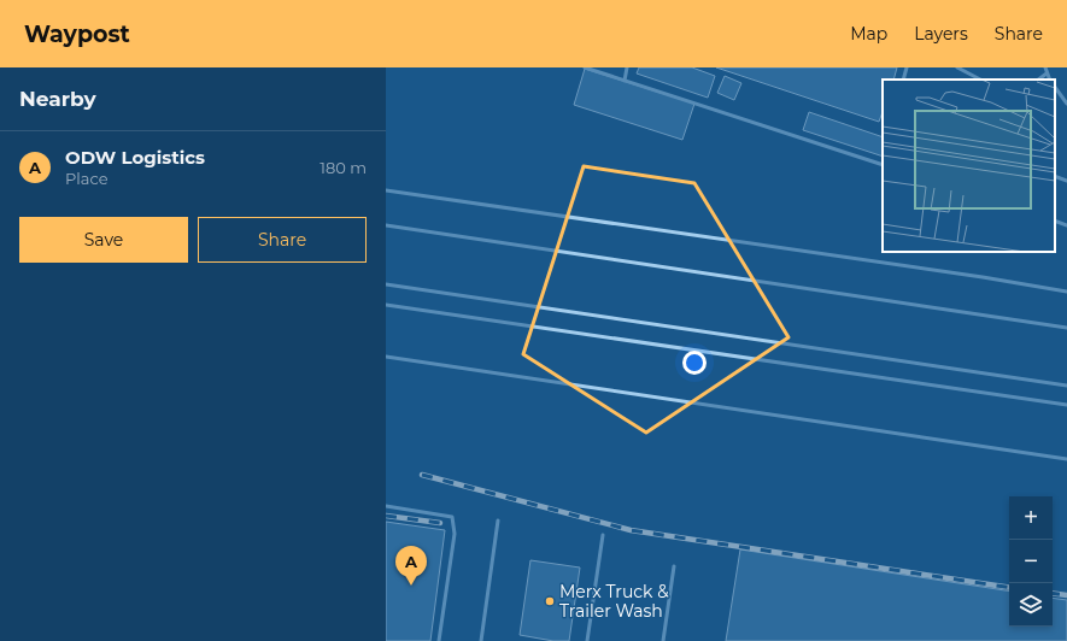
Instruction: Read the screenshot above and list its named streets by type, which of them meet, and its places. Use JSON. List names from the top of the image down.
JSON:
{
  "places": ["Merx Truck & Trailer Wash"],
  "page": {
    "header": "Waypost",
    "nav": ["Map", "Layers", "Share"],
    "heading": "Nearby",
    "list": [
      {
        "mark": "A",
        "name": "ODW Logistics",
        "note": "Place",
        "value": "180 m"
      }
    ],
    "buttons": ["Save", "Share"],
    "map_buttons": ["+", "−"],
    "pins": "A"
  }
}
